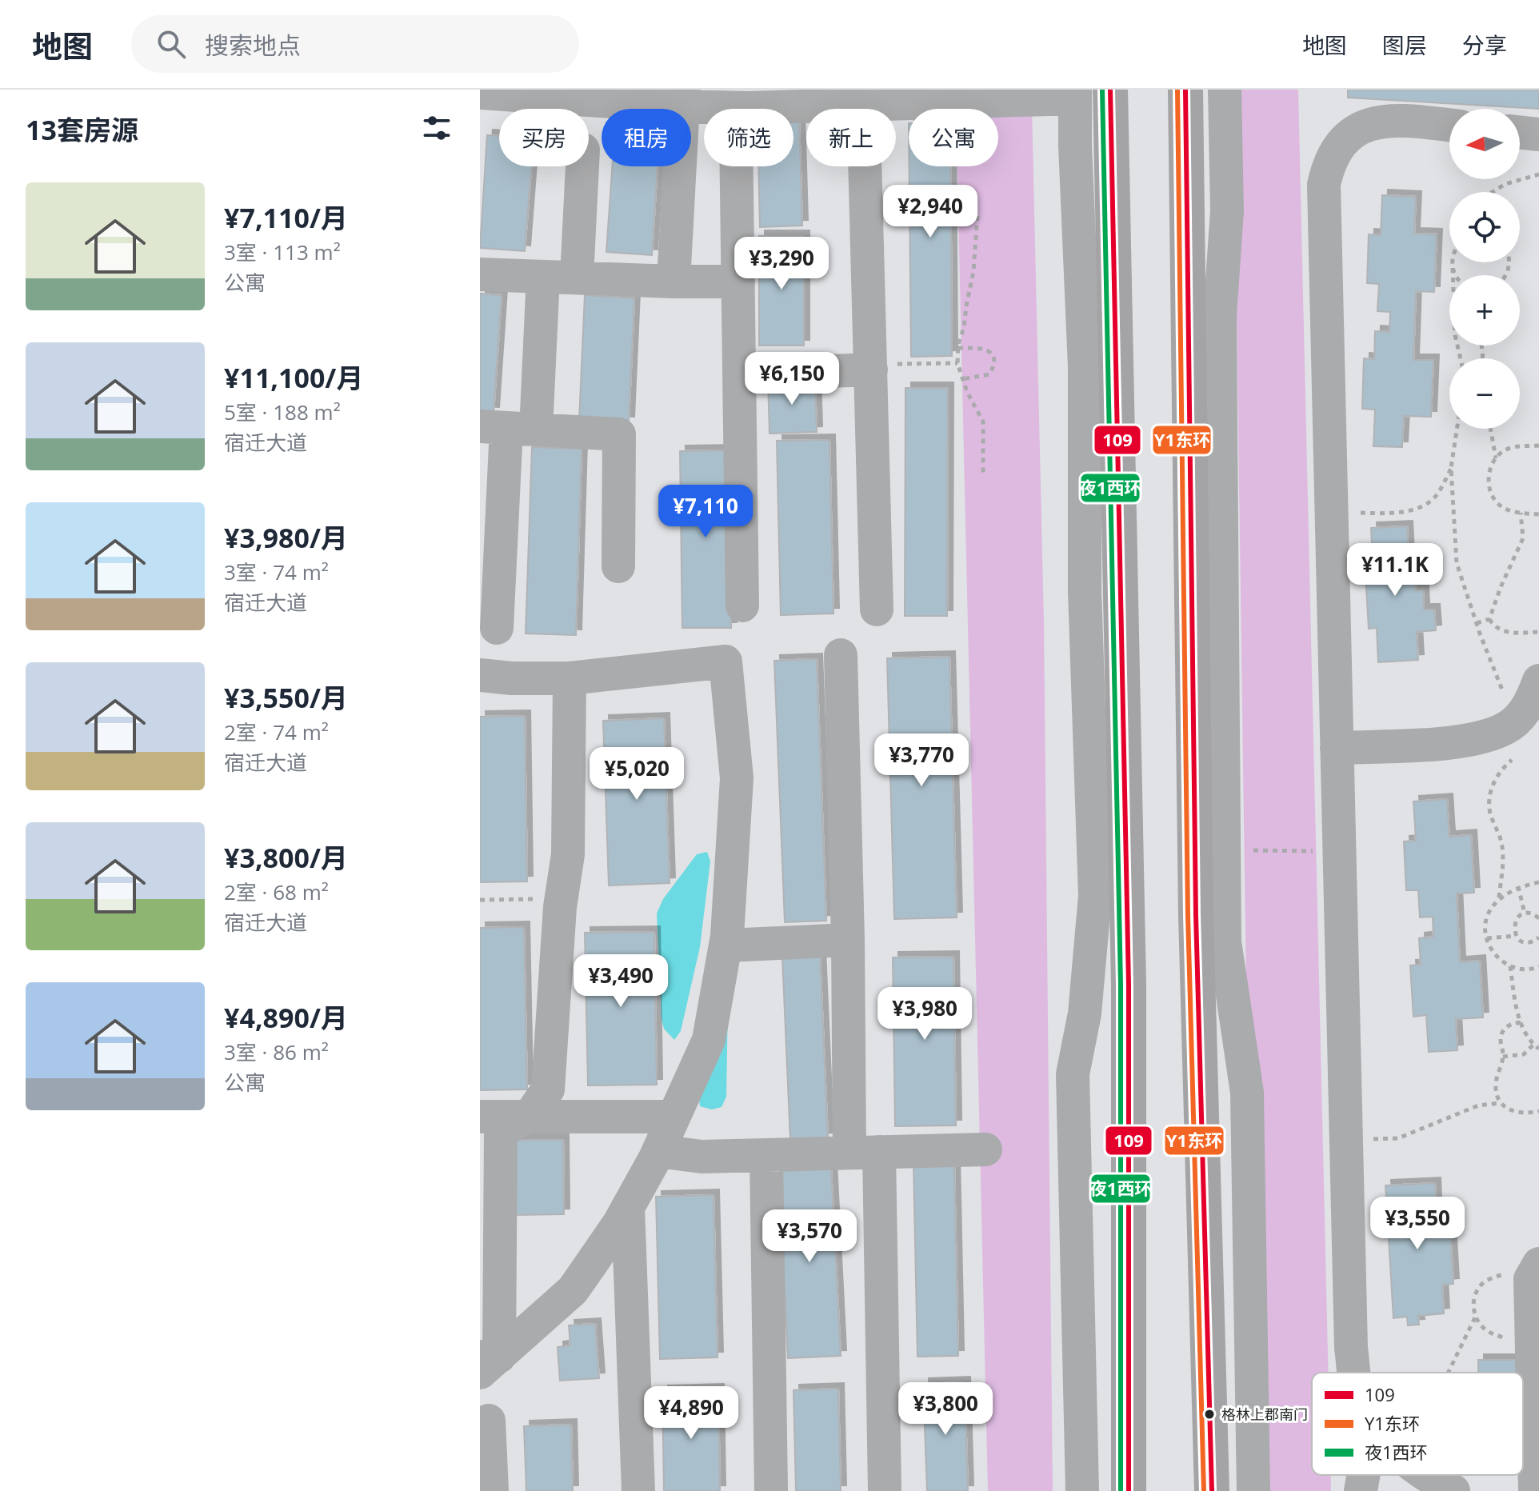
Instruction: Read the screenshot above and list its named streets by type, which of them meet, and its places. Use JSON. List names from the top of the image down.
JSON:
{
  "places": ["格林上郡南门"],
  "lines": ["transit line 109", "transit line Y1东环", "transit line 夜1西环"],
  "legend": ["109", "Y1东环", "夜1西环"],
  "north": "left",
  "page": {
    "header": "地图",
    "search": "搜索地点",
    "nav": ["地图", "图层", "分享"],
    "heading": "13套房源",
    "map_buttons": ["+", "−"],
    "chip": [
      "买房",
      "租房",
      "筛选",
      "新上",
      "公寓"
    ],
    "list": [
      {
        "name": "¥7,110/月",
        "note": "3室 · 113 m² · 公寓"
      },
      {
        "name": "¥11,100/月",
        "note": "5室 · 188 m² · 宿迁大道"
      },
      {
        "name": "¥3,980/月",
        "note": "3室 · 74 m² · 宿迁大道"
      },
      {
        "name": "¥3,550/月",
        "note": "2室 · 74 m² · 宿迁大道"
      },
      {
        "name": "¥3,800/月",
        "note": "2室 · 68 m² · 宿迁大道"
      },
      {
        "name": "¥4,890/月",
        "note": "3室 · 86 m² · 公寓"
      }
    ],
    "price": [
      "¥2,940",
      "¥3,290",
      "¥6,150",
      "¥7,110",
      "¥11.1K",
      "¥3,770",
      "¥5,020",
      "¥3,490",
      "¥3,980",
      "¥3,550",
      "¥3,570",
      "¥3,800",
      "¥4,890"
    ]
  }
}
